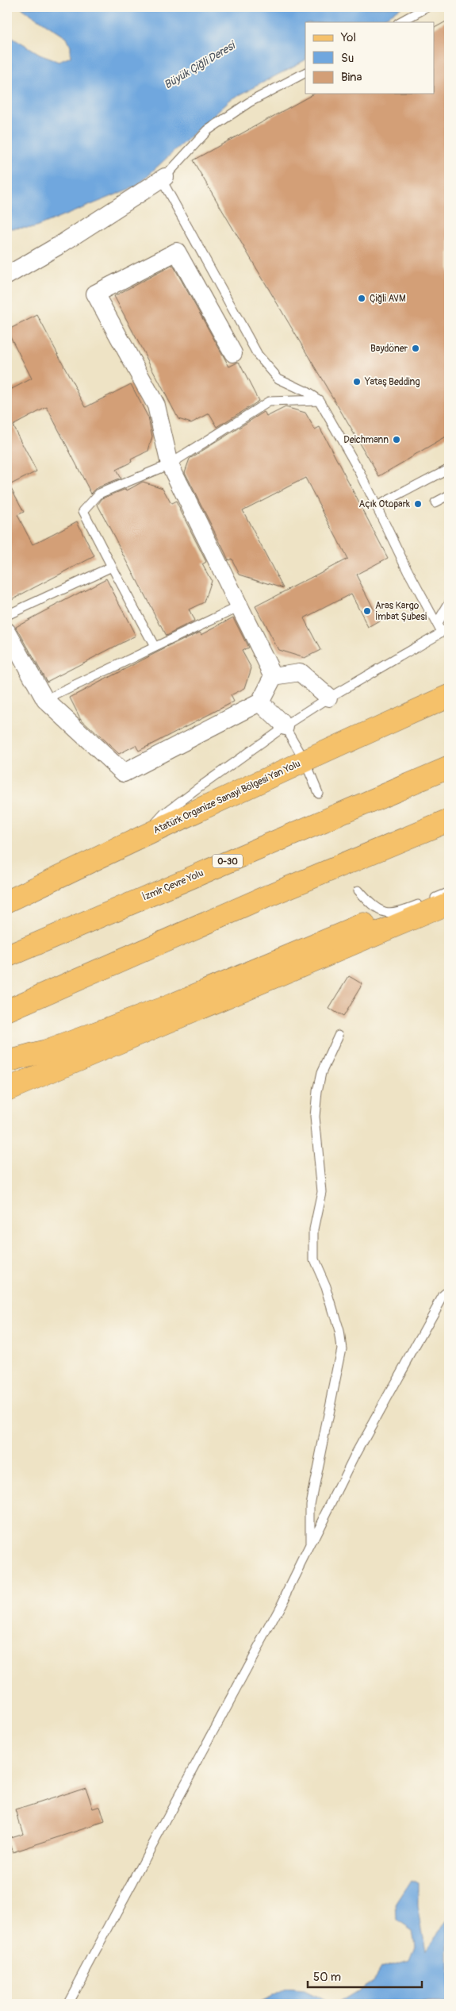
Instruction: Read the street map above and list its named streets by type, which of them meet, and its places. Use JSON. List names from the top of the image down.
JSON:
{
  "streets": {
    "main road": ["Atatürk Organize Sanayi Bölgesi Yan Yolu", "O-30", "İzmir Çevre Yolu"]
  },
  "water": ["Büyük Çiğli Deresi"],
  "places": [
    "Çiğli AVM",
    "Baydöner",
    "Yataş Bedding",
    "Deichmann",
    "Açık Otopark",
    "Aras Kargo İmbat Şubesi"
  ],
  "legend": ["Yol", "Su", "Bina"],
  "scale_bar": "50 m"
}
